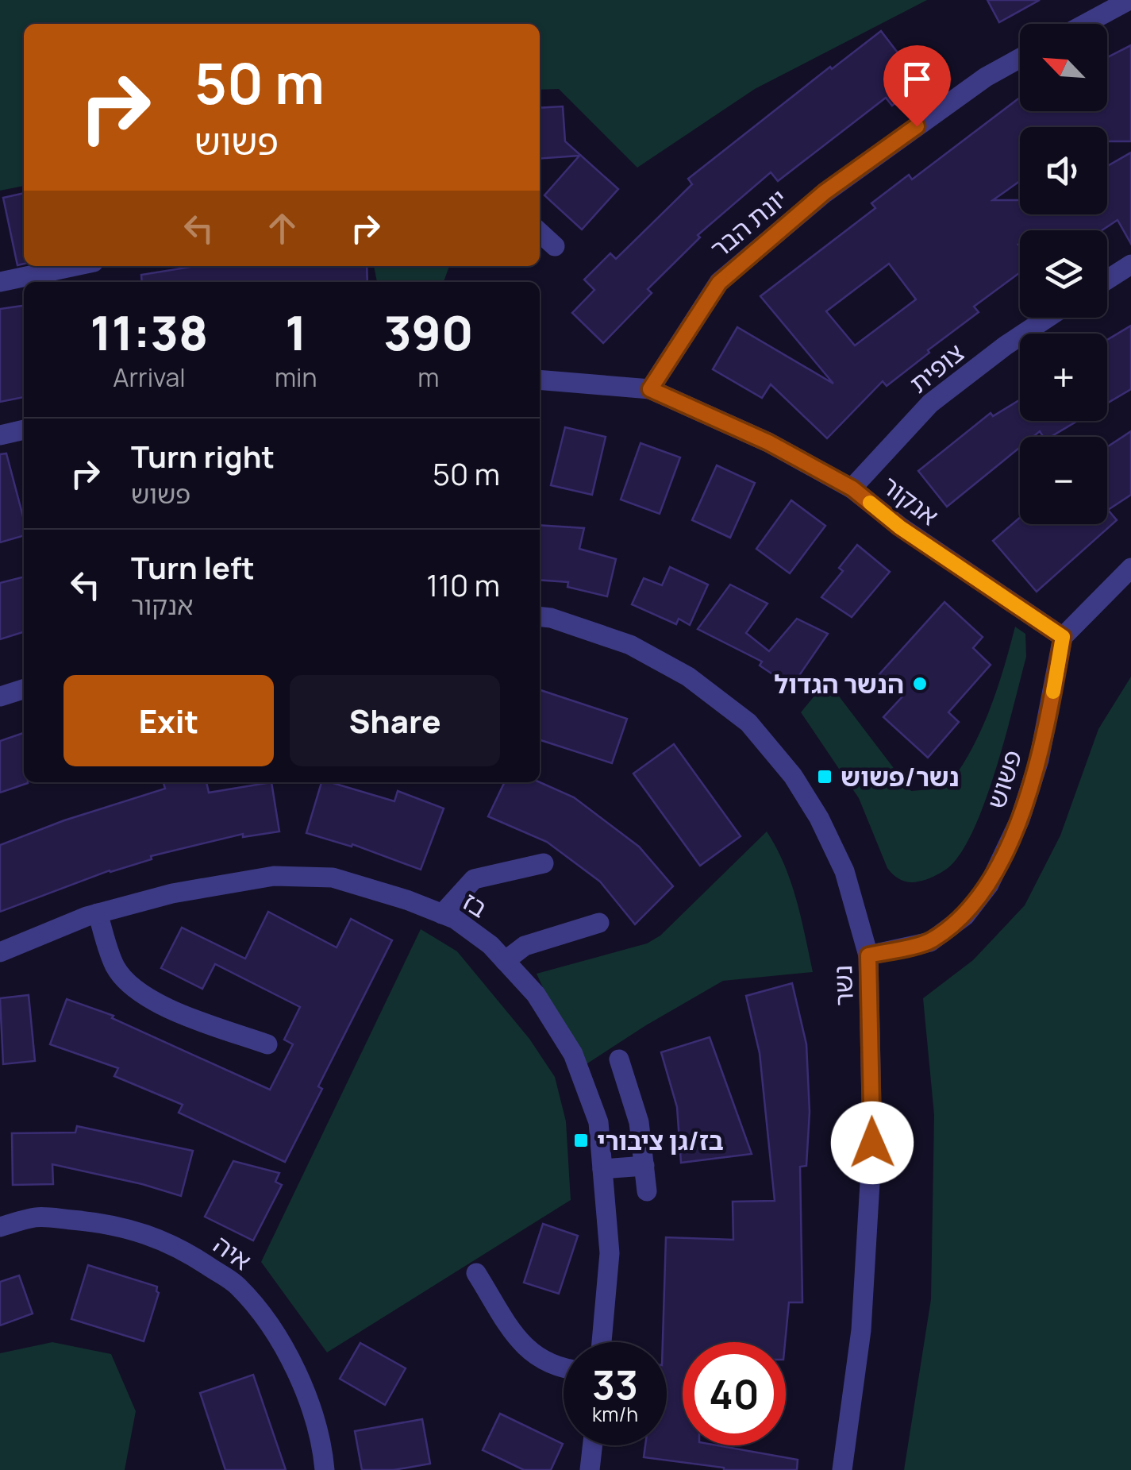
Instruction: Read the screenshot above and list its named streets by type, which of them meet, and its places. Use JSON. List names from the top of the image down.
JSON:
{
  "streets": {
    "street": [
      "יונת הבר",
      "צופית",
      "אנקור",
      "פשוש",
      "בז",
      "נשר",
      "איה"
    ]
  },
  "crossings": [
    ["יונת הבר", "אנקור"],
    ["צופית", "אנקור"],
    ["אנקור", "פשוש"],
    ["פשוש", "נשר"]
  ],
  "places": {
    "other": ["הנשר הגדול"],
    "transit": ["נשר/פשוש", "בז/גן ציבורי"]
  },
  "north": "top left",
  "page": {
    "map_buttons": ["+", "−"],
    "turn": ["50 m", "פשוש"],
    "eta": [
      "11:38",
      "Arrival",
      "1",
      "min",
      "390",
      "m"
    ],
    "list": [
      {
        "name": "Turn right",
        "note": "פשוש",
        "value": "50 m"
      },
      {
        "name": "Turn left",
        "note": "אנקור",
        "value": "110 m"
      }
    ],
    "buttons": ["Exit", "Share"],
    "speed": "33 km/h",
    "limit": "40"
  }
}
